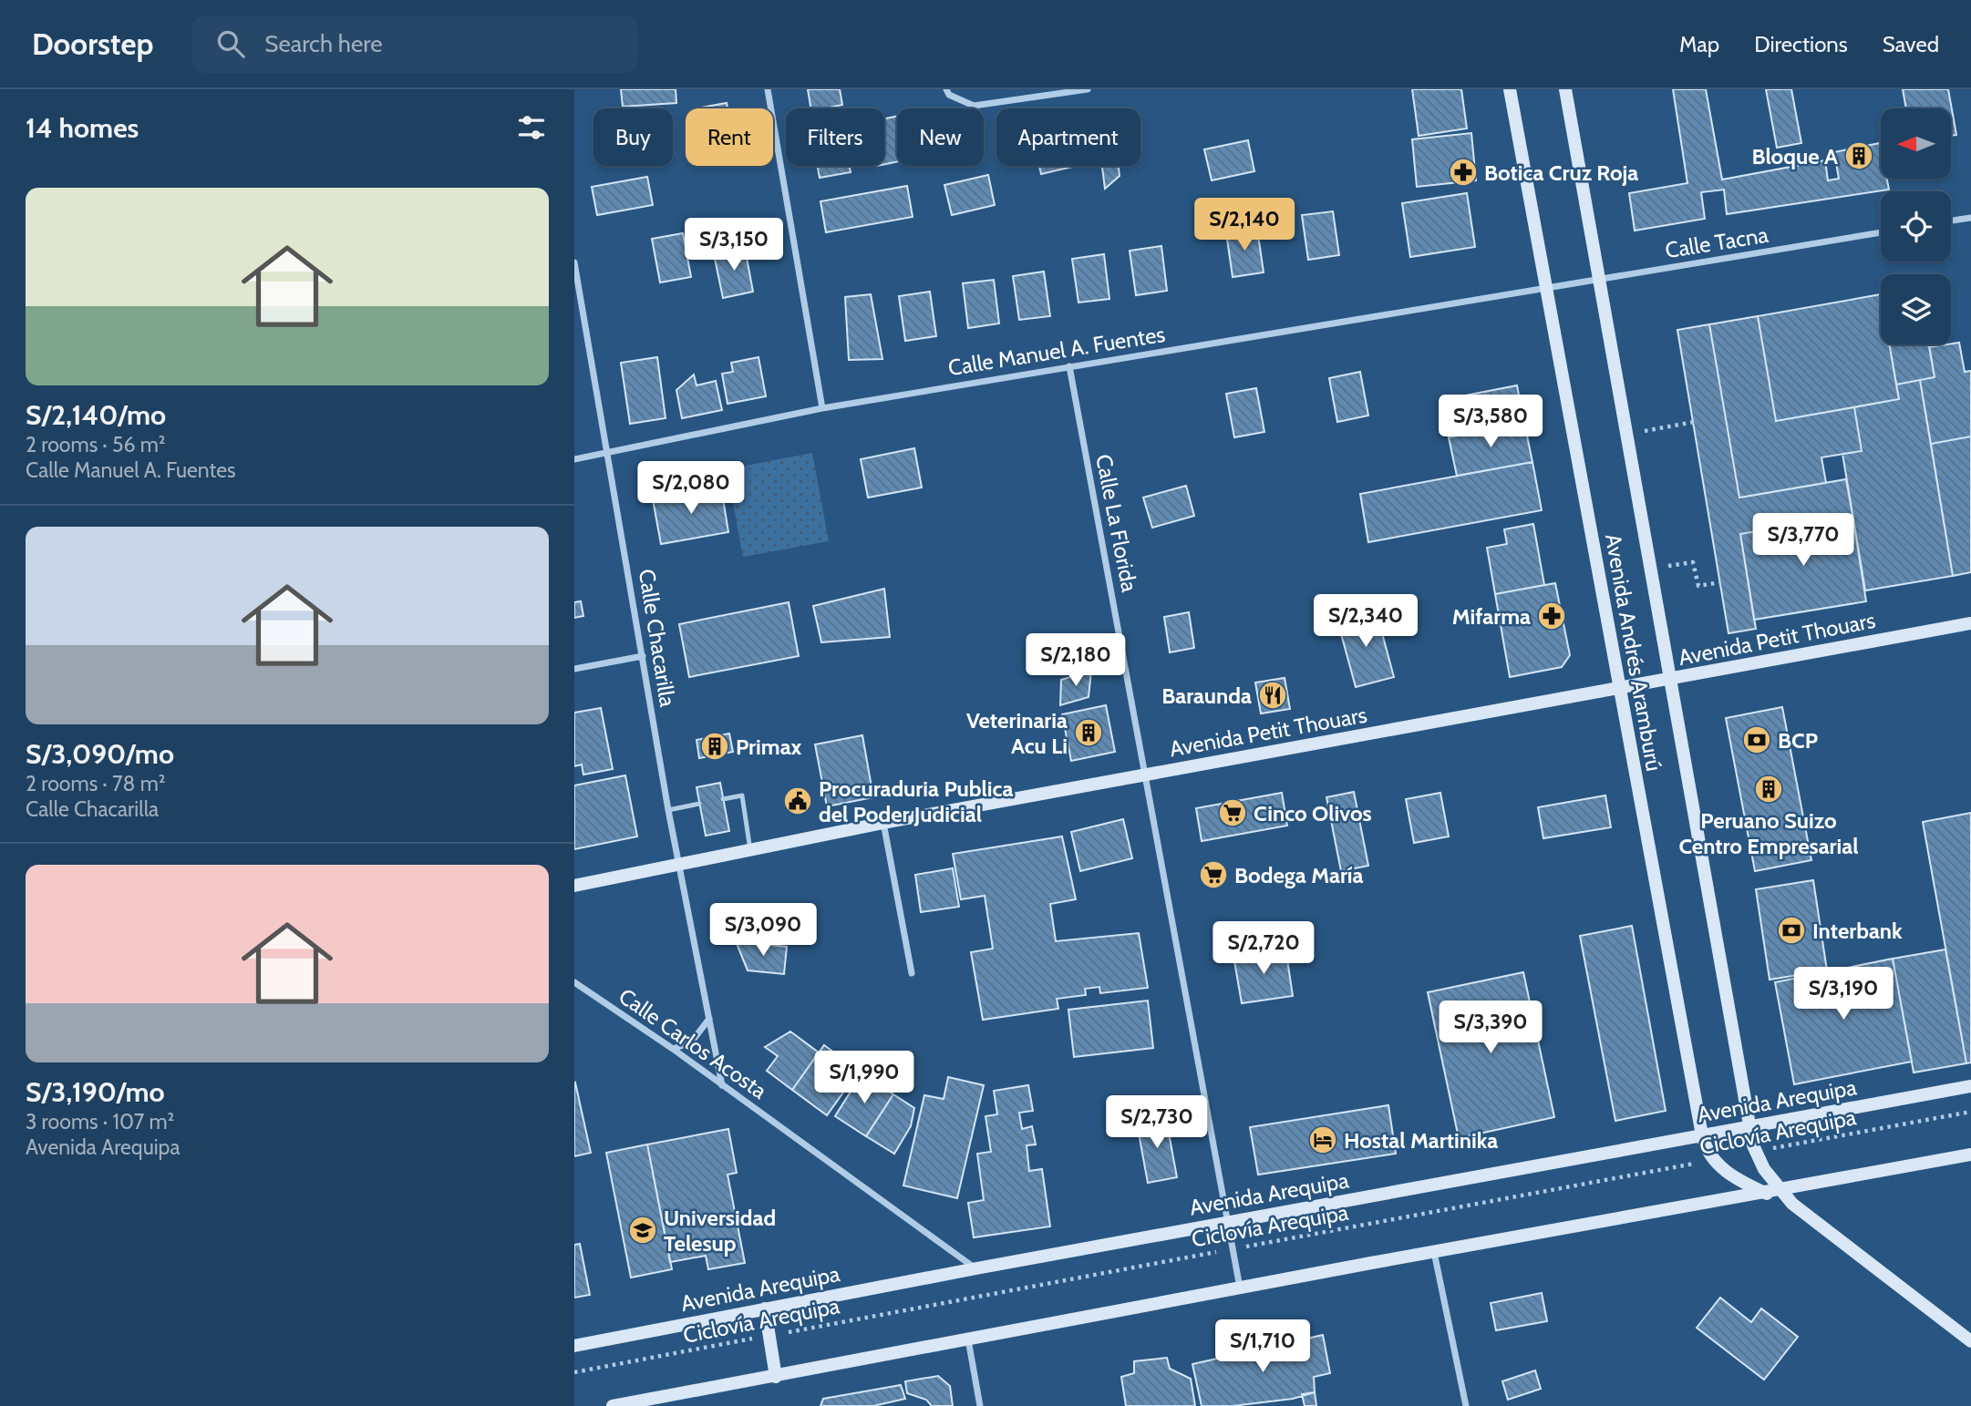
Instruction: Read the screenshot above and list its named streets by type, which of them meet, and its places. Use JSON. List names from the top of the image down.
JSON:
{
  "streets": {
    "main road": ["Avenida Petit Thouars", "Avenida Andrés Aramburú", "Avenida Arequipa"],
    "street": [
      "Calle Tacna",
      "Calle Manuel A. Fuentes",
      "Calle La Florida",
      "Calle Chacarilla",
      "Calle Carlos Acosta"
    ],
    "path": ["Ciclovía Arequipa"]
  },
  "crossings": [
    ["Calle Tacna", "Calle Manuel A. Fuentes"],
    ["Calle Tacna", "Avenida Andrés Aramburú"],
    ["Calle Manuel A. Fuentes", "Calle La Florida"],
    ["Calle Manuel A. Fuentes", "Calle Chacarilla"],
    ["Calle Manuel A. Fuentes", "Avenida Andrés Aramburú"],
    ["Calle La Florida", "Avenida Petit Thouars"],
    ["Calle La Florida", "Avenida Arequipa"],
    ["Calle La Florida", "Ciclovía Arequipa"],
    ["Calle Chacarilla", "Avenida Petit Thouars"],
    ["Calle Chacarilla", "Calle Carlos Acosta"],
    ["Avenida Petit Thouars", "Avenida Andrés Aramburú"],
    ["Avenida Andrés Aramburú", "Avenida Arequipa"],
    ["Avenida Andrés Aramburú", "Ciclovía Arequipa"],
    ["Calle Carlos Acosta", "Avenida Arequipa"]
  ],
  "places": {
    "building": [
      "Bloque A",
      "Veterinaria Acu Li",
      "Primax",
      "Peruano Suizo Centro Empresarial"
    ],
    "pharmacy": ["Botica Cruz Roja", "Mifarma"],
    "restaurant": ["Baraunda"],
    "bank": ["BCP", "Interbank"],
    "public building": ["Procuraduria Publica del Poder Judicial"],
    "supermarket": ["Cinco Olivos", "Bodega María"],
    "hotel": ["Hostal Martinika"],
    "school or university": ["Universidad Telesup"]
  },
  "north": "left",
  "page": {
    "header": "Doorstep",
    "search": "Search here",
    "nav": ["Map", "Directions", "Saved"],
    "heading": "14 homes",
    "chip": [
      "Buy",
      "Rent",
      "Filters",
      "New",
      "Apartment"
    ],
    "list": [
      {
        "name": "S/2,140/mo",
        "note": "2 rooms · 56 m² · Calle Manuel A. Fuentes"
      },
      {
        "name": "S/3,090/mo",
        "note": "2 rooms · 78 m² · Calle Chacarilla"
      },
      {
        "name": "S/3,190/mo",
        "note": "3 rooms · 107 m² · Avenida Arequipa"
      }
    ],
    "price": [
      "S/2,140",
      "S/3,150",
      "S/3,580",
      "S/2,080",
      "S/3,770",
      "S/2,340",
      "S/2,180",
      "S/3,090",
      "S/2,720",
      "S/3,190",
      "S/3,390",
      "S/1,990",
      "S/2,730",
      "S/1,710"
    ]
  }
}
